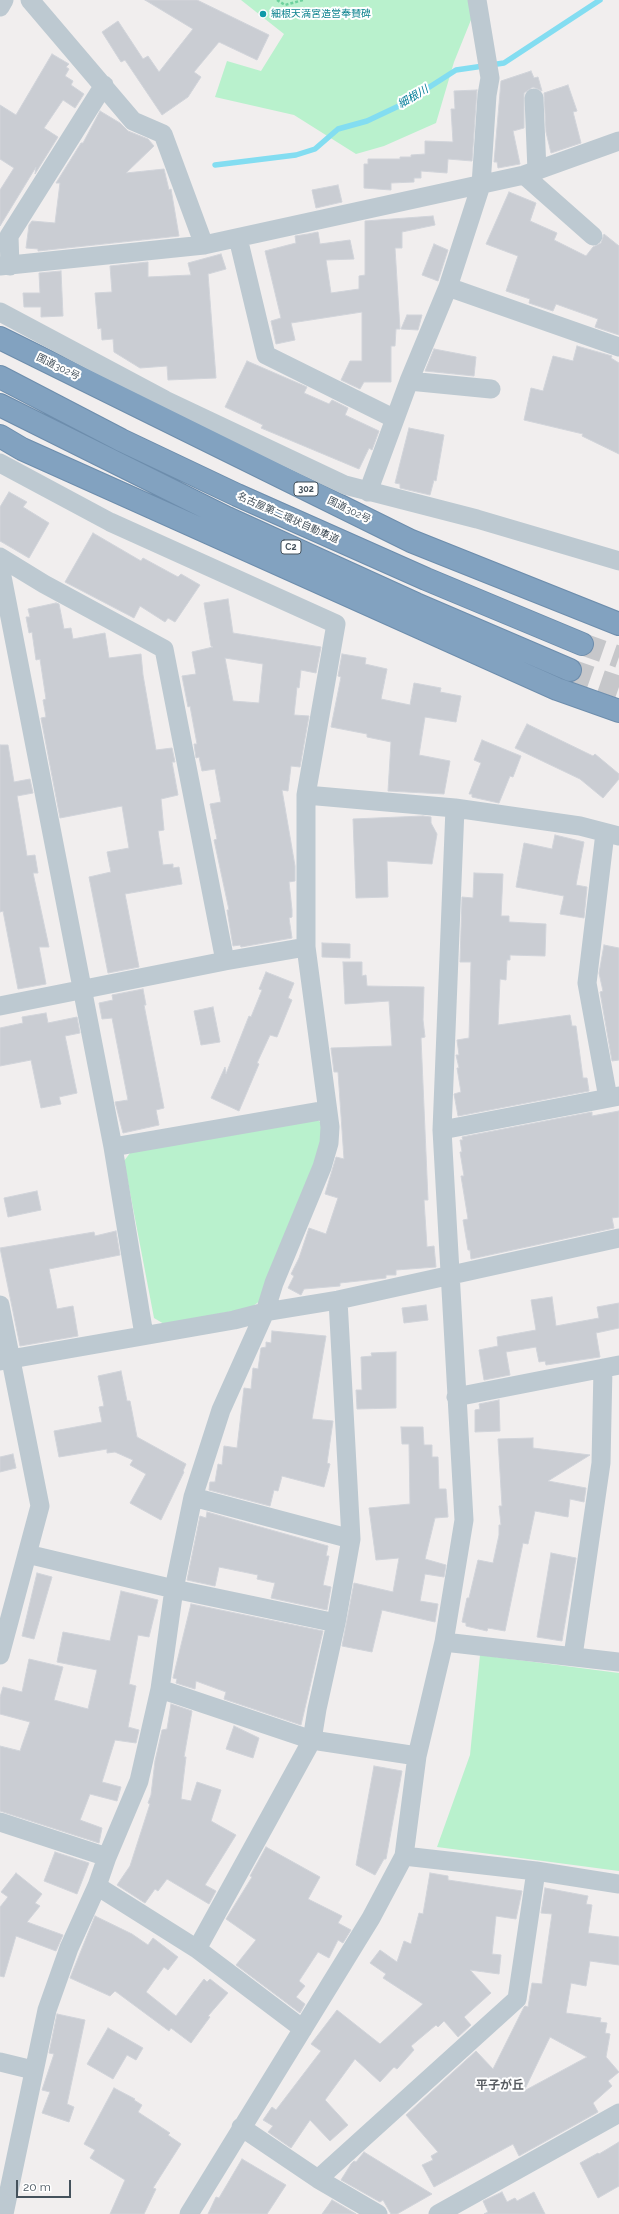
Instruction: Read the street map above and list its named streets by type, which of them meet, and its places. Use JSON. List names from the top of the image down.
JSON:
{
  "streets": {
    "highway": [
      "国道302号",
      "302",
      "名古屋第二環状自動車道",
      "C2"
    ]
  },
  "districts": ["平子が丘"],
  "water": ["細根川"],
  "places": ["細根天満宮造営奉賛碑"],
  "scale_bar": "20 m"
}
